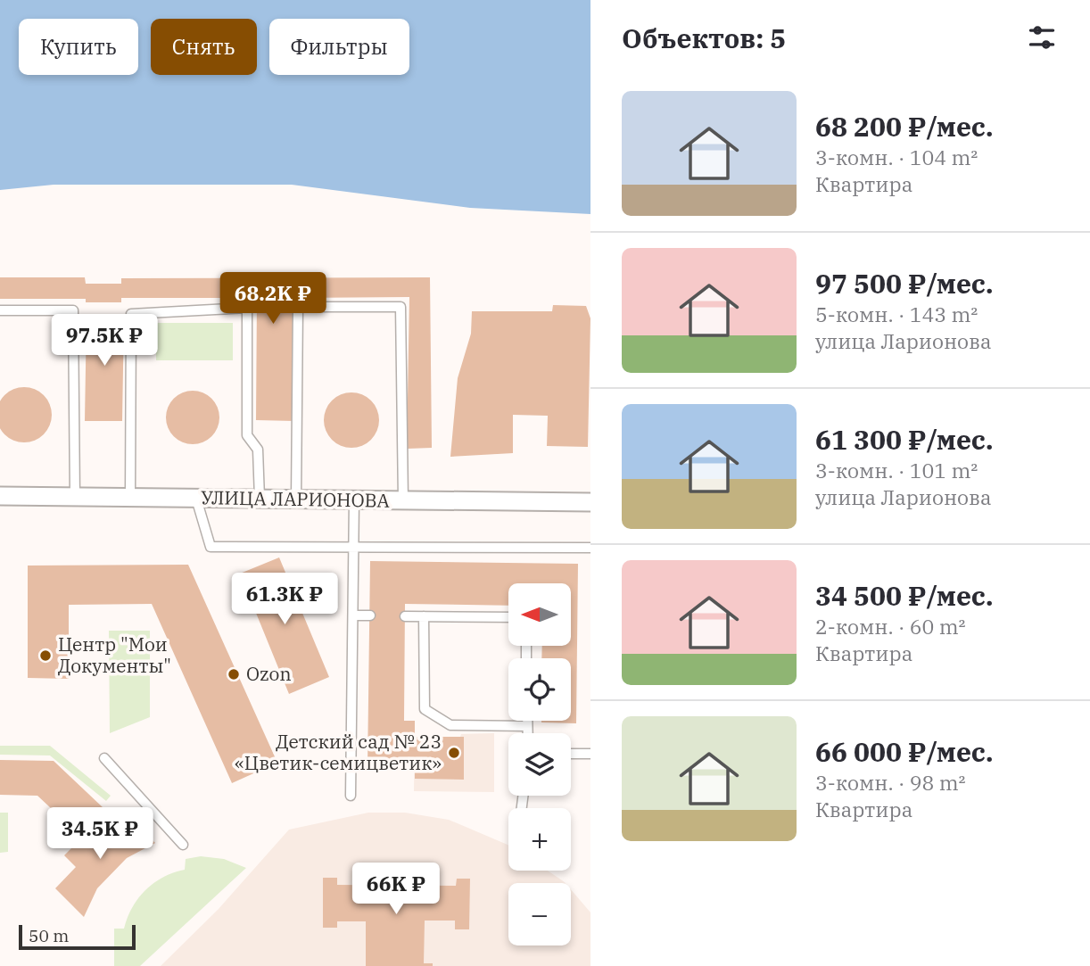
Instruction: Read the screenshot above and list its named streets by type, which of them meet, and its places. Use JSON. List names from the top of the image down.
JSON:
{
  "streets": {
    "street": ["УЛИЦА ЛАРИОНОВА"]
  },
  "places": ["Центр \"Мои Документы\"", "Ozon", "Детский сад № 23 «Цветик-семицветик»"],
  "scale_bar": "50 m",
  "north": "left",
  "page": {
    "heading": "Объектов: 5",
    "chip": ["Купить", "Снять", "Фильтры"],
    "list": [
      {
        "name": "68 200 ₽/мес.",
        "note": "3-комн. · 104 m² · Квартира"
      },
      {
        "name": "97 500 ₽/мес.",
        "note": "5-комн. · 143 m² · улица Ларионова"
      },
      {
        "name": "61 300 ₽/мес.",
        "note": "3-комн. · 101 m² · улица Ларионова"
      },
      {
        "name": "34 500 ₽/мес.",
        "note": "2-комн. · 60 m² · Квартира"
      },
      {
        "name": "66 000 ₽/мес.",
        "note": "3-комн. · 98 m² · Квартира"
      }
    ],
    "price": [
      "68.2K ₽",
      "97.5K ₽",
      "61.3K ₽",
      "34.5K ₽",
      "66K ₽"
    ],
    "map_buttons": ["+", "−"],
    "scale": "50 m"
  }
}
